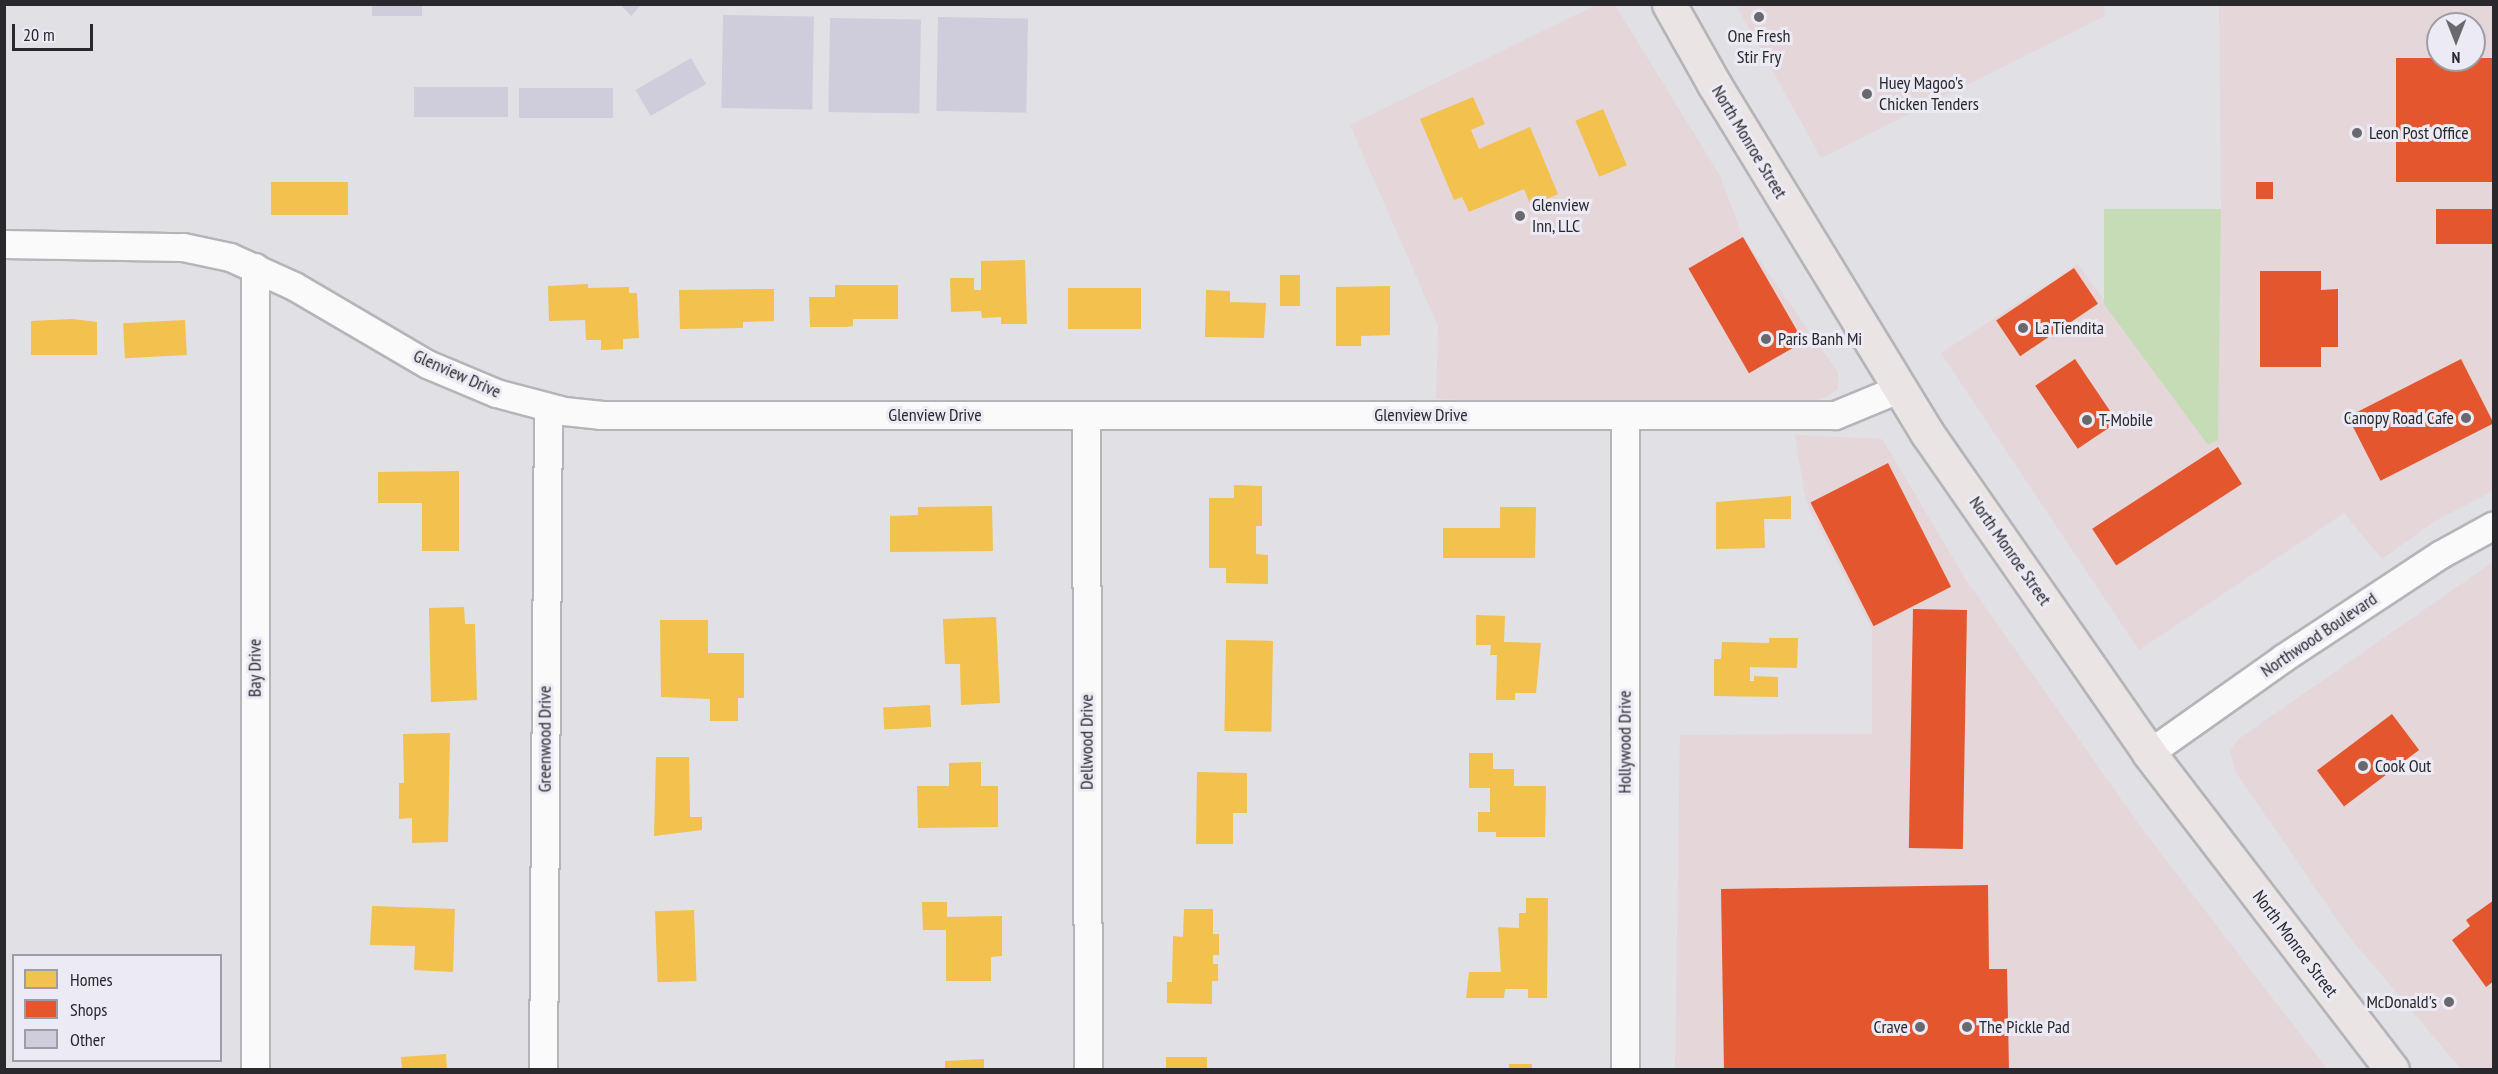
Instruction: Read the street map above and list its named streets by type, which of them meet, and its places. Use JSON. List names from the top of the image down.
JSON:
{
  "streets": {
    "main road": ["North Monroe Street"],
    "street": [
      "Glenview Drive",
      "Northwood Boulevard",
      "Bay Drive",
      "Greenwood Drive",
      "Dellwood Drive",
      "Hollywood Drive"
    ]
  },
  "crossings": [
    ["North Monroe Street", "Glenview Drive"],
    ["North Monroe Street", "Northwood Boulevard"],
    ["Glenview Drive", "Bay Drive"],
    ["Glenview Drive", "Greenwood Drive"],
    ["Glenview Drive", "Dellwood Drive"],
    ["Glenview Drive", "Hollywood Drive"]
  ],
  "places": [
    "One Fresh Stir Fry",
    "Huey Magoo's Chicken Tenders",
    "Leon Post Office",
    "Glenview Inn, LLC",
    "La Tiendita",
    "Paris Banh Mi",
    "Canopy Road Cafe",
    "T-Mobile",
    "Cook Out",
    "McDonald's",
    "Crave",
    "The Pickle Pad"
  ],
  "legend": ["Homes", "Shops", "Other"],
  "scale_bar": "20 m",
  "north": "bottom"
}
